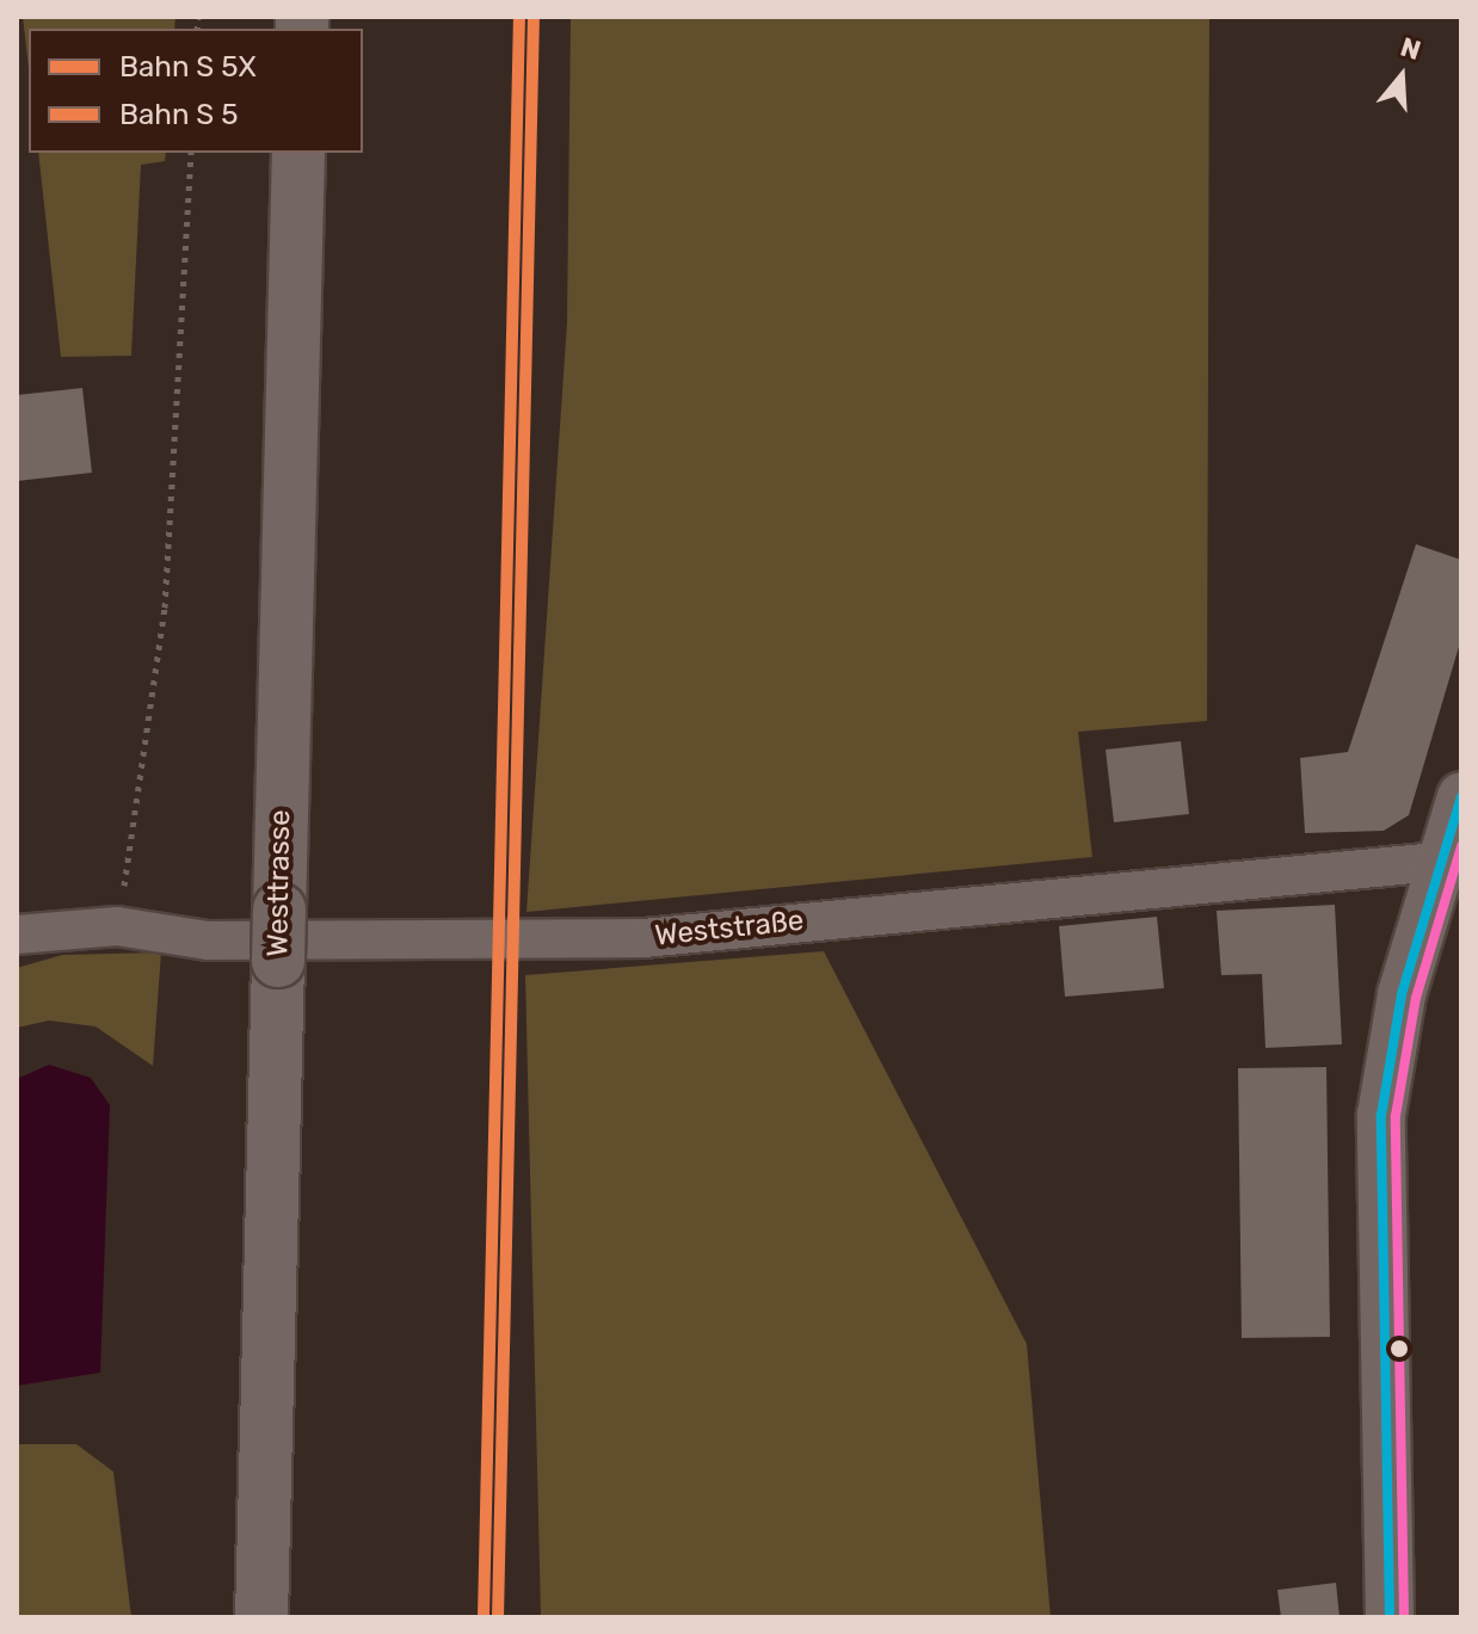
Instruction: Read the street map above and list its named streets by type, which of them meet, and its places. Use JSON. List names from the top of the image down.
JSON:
{
  "streets": {
    "main road": ["Westtrasse"],
    "street": ["Weststraße"]
  },
  "legend": ["Bahn S 5X", "Bahn S 5"],
  "north": "top"
}
